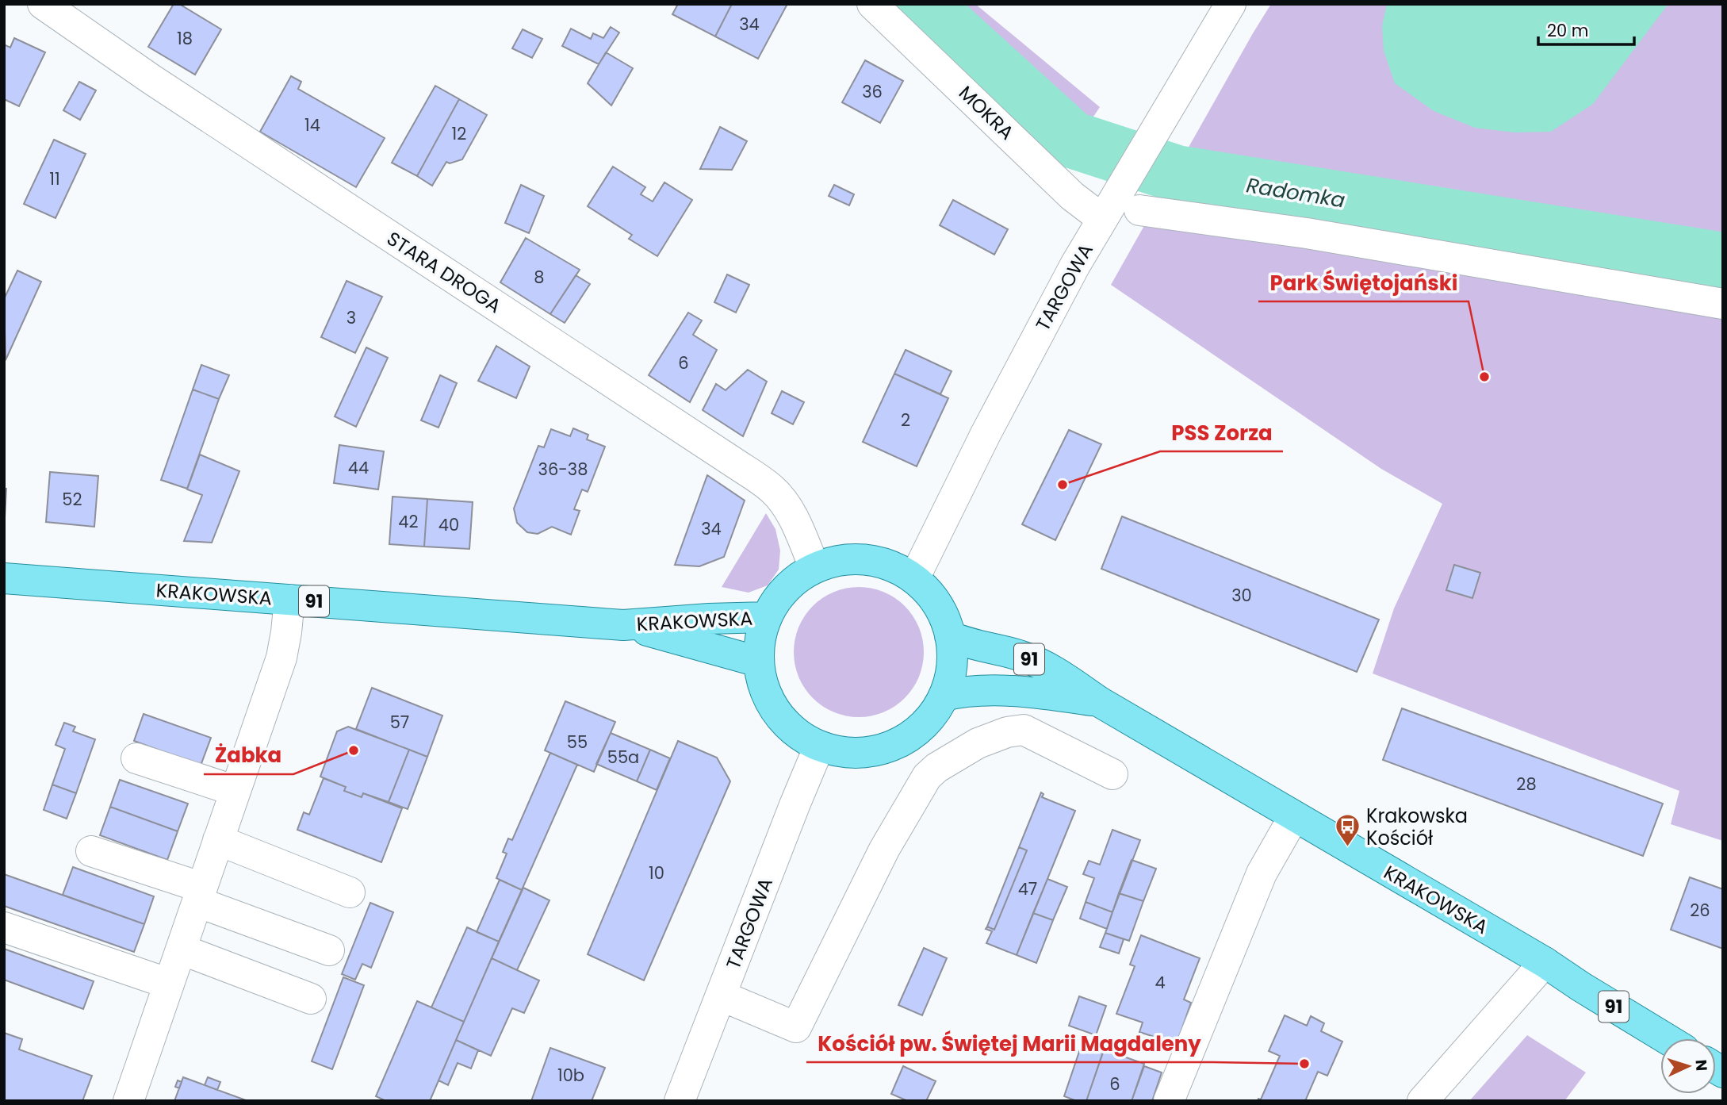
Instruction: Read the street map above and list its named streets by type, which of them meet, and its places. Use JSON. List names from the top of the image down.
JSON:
{
  "streets": {
    "main road": ["KRAKOWSKA", "91"],
    "street": ["MOKRA", "STARA DROGA", "TARGOWA"]
  },
  "crossings": [
    ["MOKRA", "TARGOWA"],
    ["STARA DROGA", "TARGOWA"],
    ["STARA DROGA", "KRAKOWSKA"],
    ["TARGOWA", "KRAKOWSKA"]
  ],
  "water": ["Radomka"],
  "places": {
    "other": [
      "Park Świętojański",
      "PSS Zorza",
      "Żabka",
      "Kościół pw. Świętej Marii Magdaleny"
    ],
    "bus stop": ["Krakowska Kościół"]
  },
  "house_numbers": [
    "34",
    "18",
    "36",
    "14",
    "12",
    "11",
    "8",
    "3",
    "6",
    "2",
    "44",
    "36-38",
    "52",
    "42",
    "40",
    "34",
    "30",
    "57",
    "55",
    "55a",
    "28",
    "10",
    "47",
    "26",
    "4",
    "10b",
    "6"
  ],
  "scale_bar": "20 m",
  "north": "right"
}
